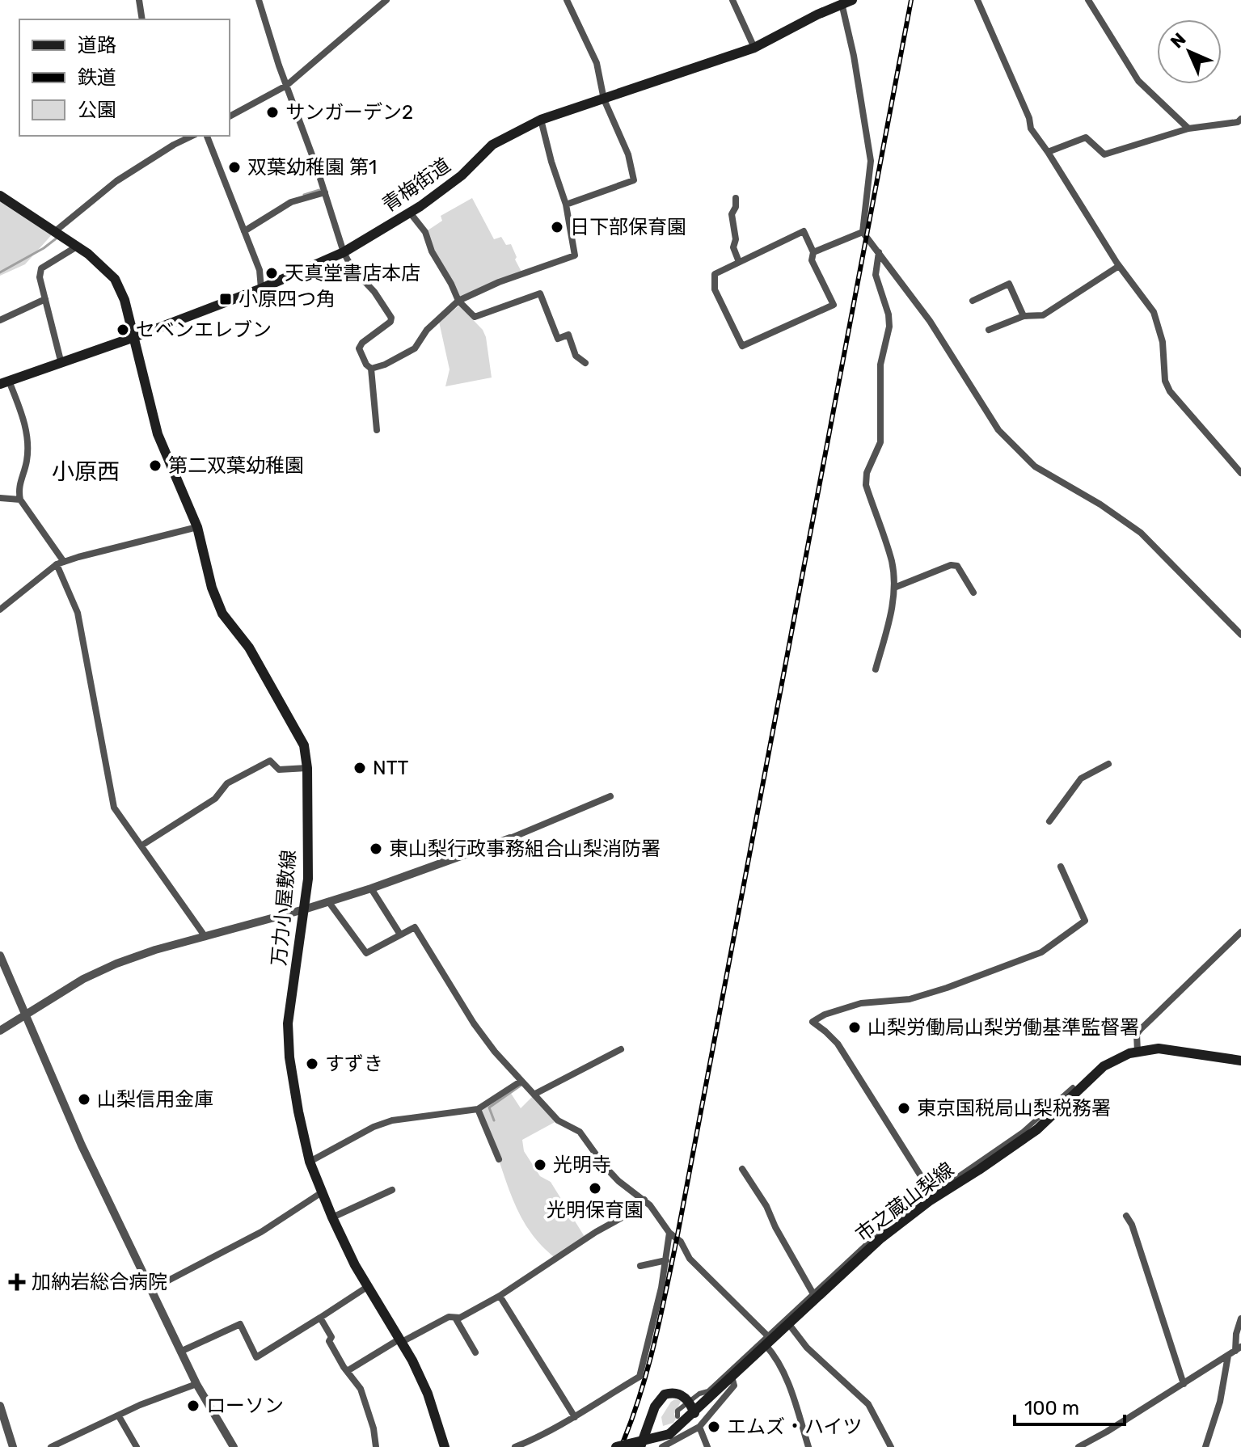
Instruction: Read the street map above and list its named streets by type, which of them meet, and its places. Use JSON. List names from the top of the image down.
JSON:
{
  "streets": {
    "main road": ["青梅街道", "万力小屋敷線", "市之蔵山梨線"]
  },
  "crossings": [
    ["青梅街道", "万力小屋敷線"]
  ],
  "districts": ["小原西"],
  "places": {
    "other": [
      "サンガーデン2",
      "双葉幼稚園 第1",
      "日下部保育園",
      "天真堂書店本店",
      "セベンエレブン",
      "第二双葉幼稚園",
      "NTT",
      "東山梨行政事務組合山梨消防署",
      "山梨労働局山梨労働基準監督署",
      "すずき",
      "山梨信用金庫",
      "東京国税局山梨税務署",
      "光明寺",
      "光明保育園",
      "ローソン",
      "エムズ・ハイツ"
    ],
    "transit": ["小原四つ角"],
    "health": ["加納岩総合病院"]
  },
  "legend": ["道路", "鉄道", "公園"],
  "scale_bar": "100 m",
  "north": "top left"
}
